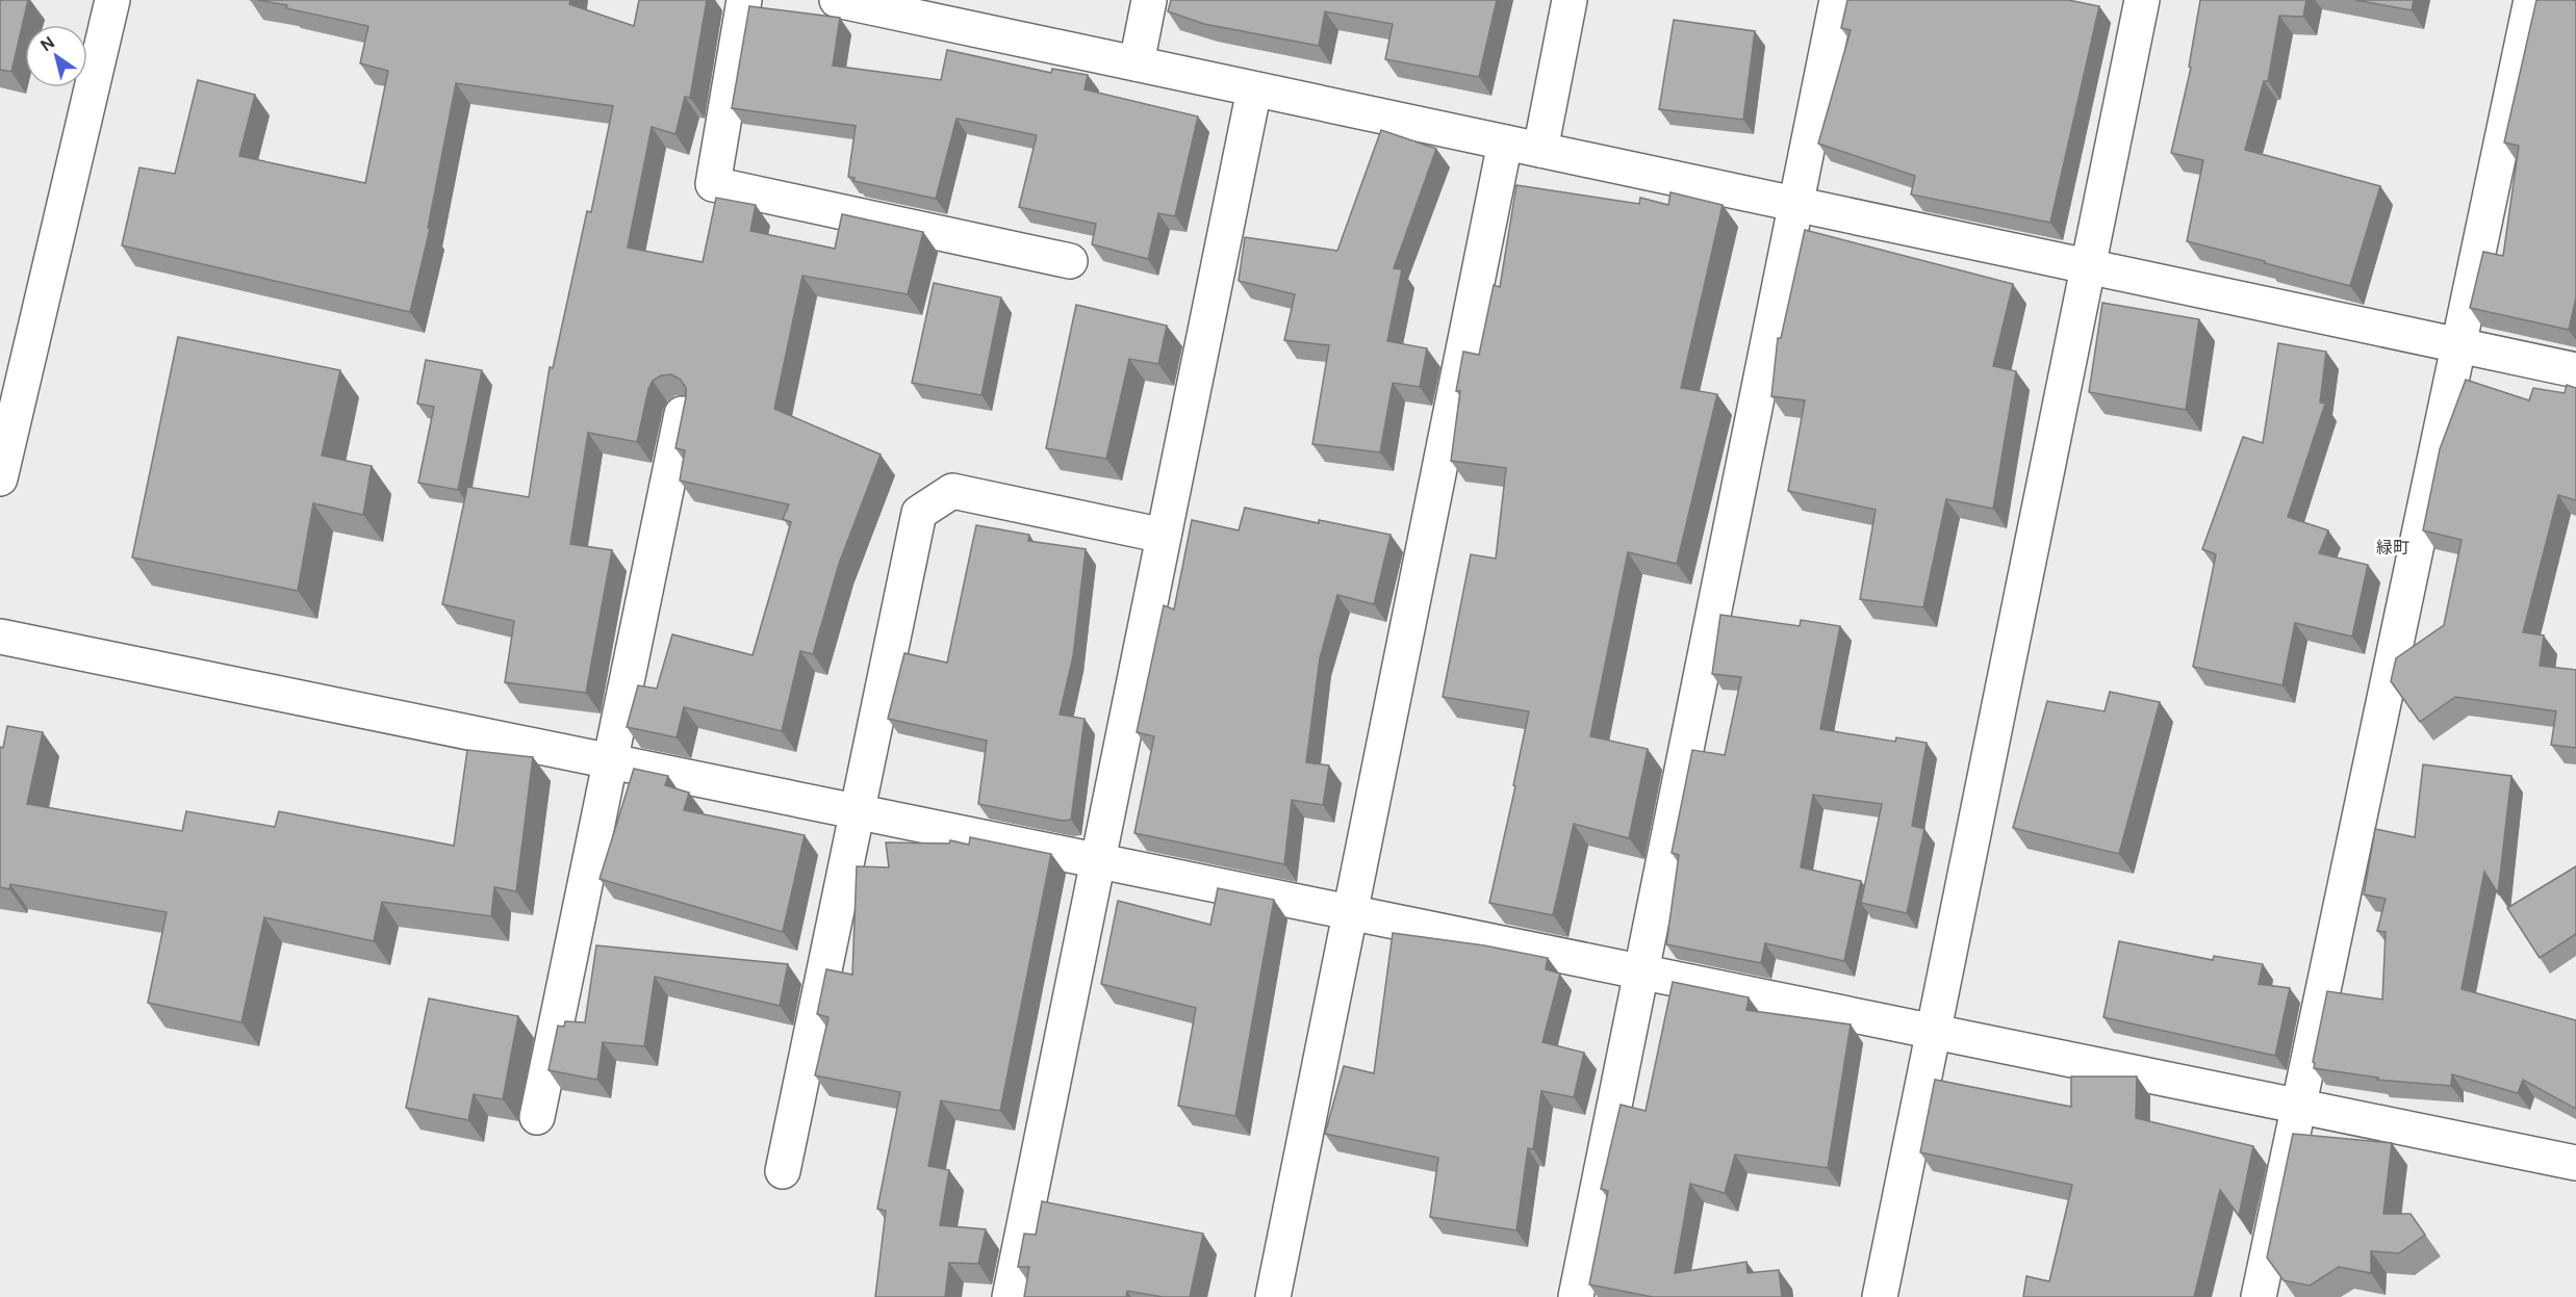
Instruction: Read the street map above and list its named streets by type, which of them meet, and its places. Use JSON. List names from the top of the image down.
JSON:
{
  "districts": ["緑町"],
  "north": "top left"
}
